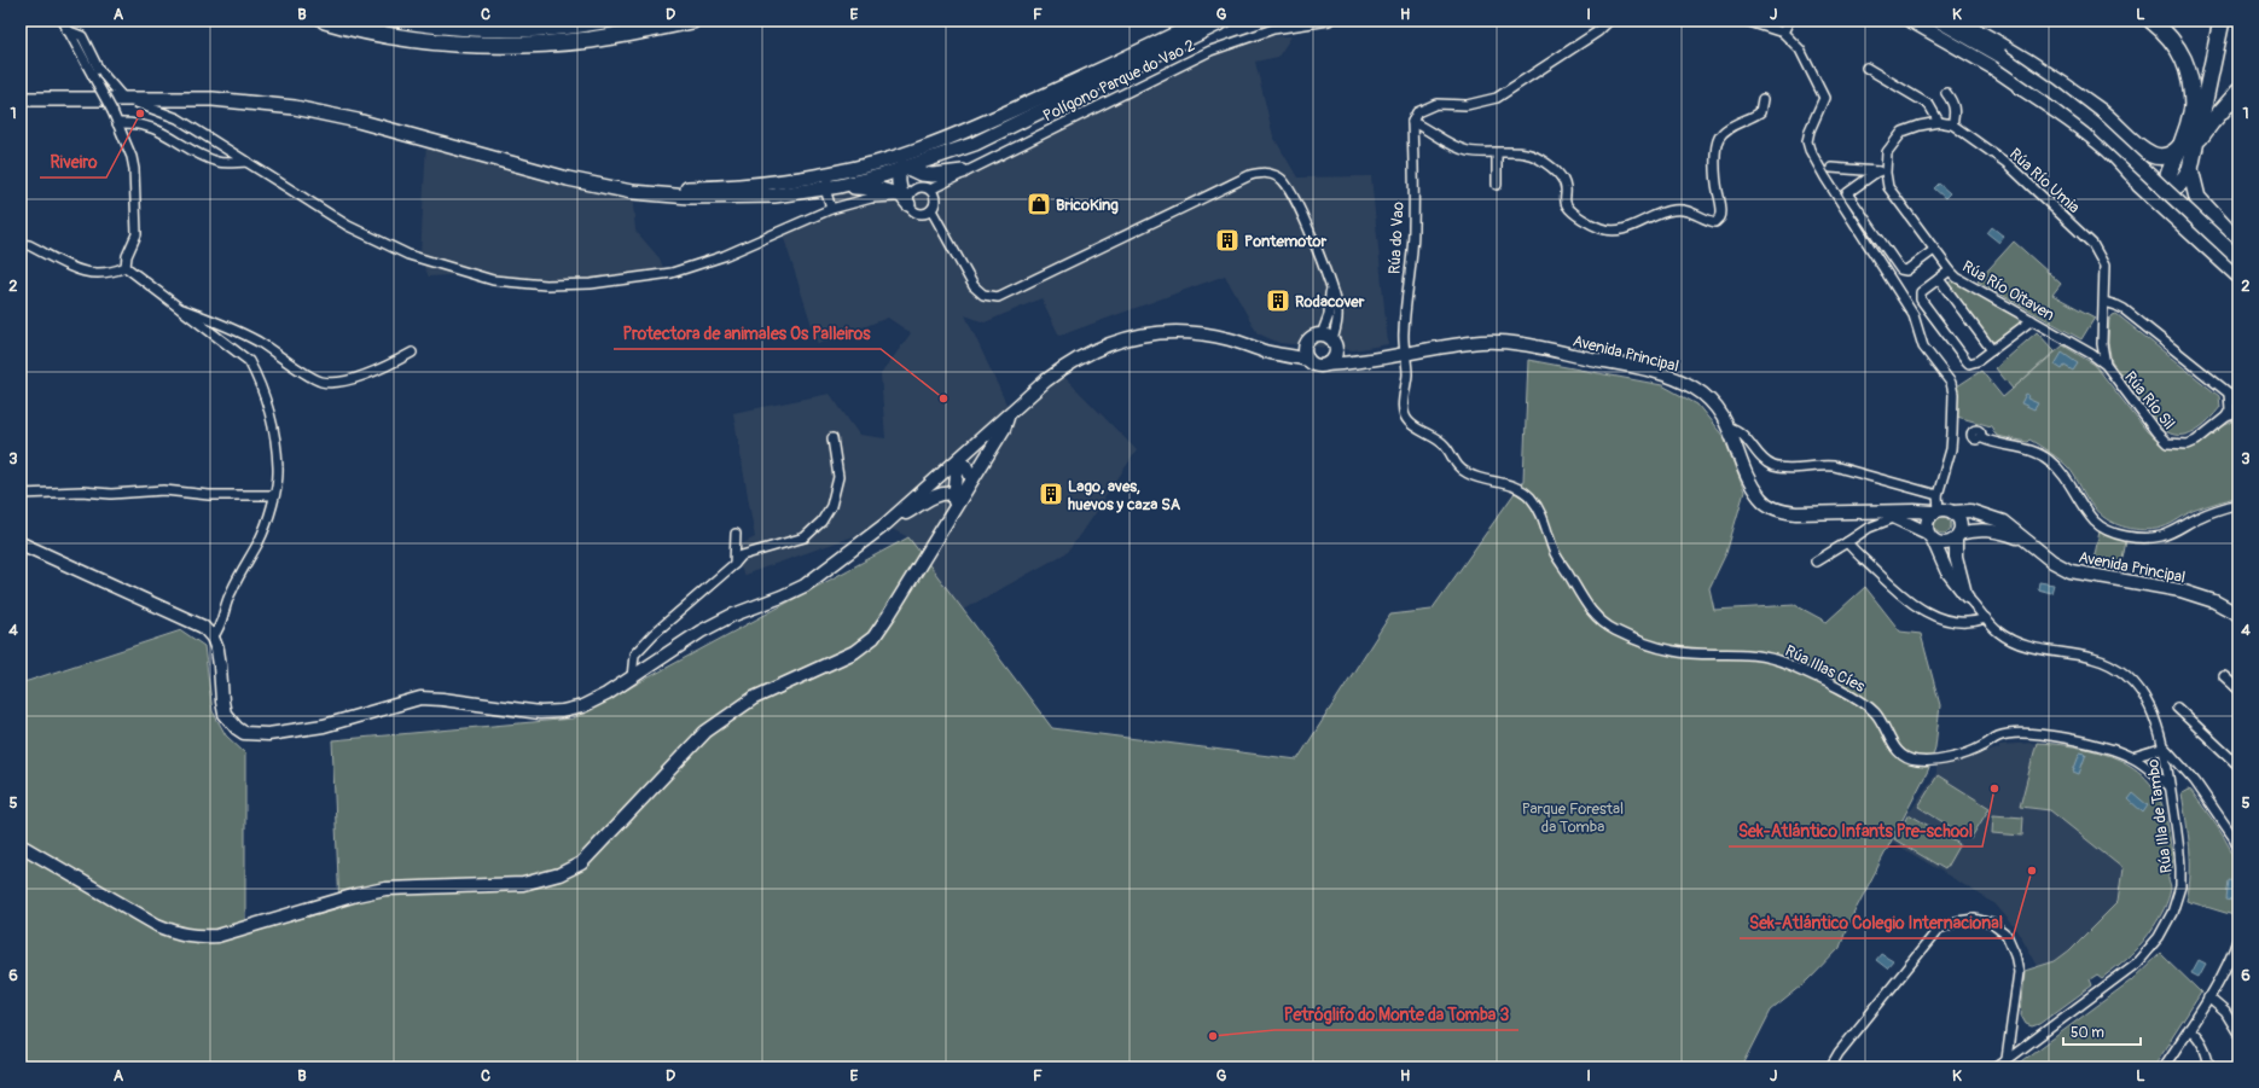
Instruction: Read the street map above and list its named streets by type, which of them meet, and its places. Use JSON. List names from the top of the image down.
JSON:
{
  "streets": {
    "street": [
      "Polígono Parque do Vao 2",
      "Rúa Río Umia",
      "Rúa do Vao",
      "Rúa Río Oitaven",
      "Avenida Principal",
      "Rúa Río Sil",
      "Rúa Illas Cíes",
      "Rúa Illa de Tambo"
    ]
  },
  "crossings": [
    ["Rúa Río Umia", "Rúa Río Oitaven"],
    ["Rúa Río Umia", "Rúa Río Sil"],
    ["Rúa do Vao", "Avenida Principal"],
    ["Rúa do Vao", "Rúa Illas Cíes"],
    ["Rúa Río Oitaven", "Rúa Río Sil"],
    ["Rúa Illas Cíes", "Rúa Illa de Tambo"]
  ],
  "parks": ["Parque Forestal da Tomba"],
  "places": {
    "other": [
      "Riveiro",
      "Protectora de animales Os Palleiros",
      "Sek-Atlántico Infants Pre-school",
      "Sek-Atlántico Colegio Internacional",
      "Petróglifo do Monte da Tomba 3"
    ],
    "shop": ["BricoKing"],
    "building": ["Pontemotor", "Rodacover", "Lago, aves, huevos y caza SA"]
  },
  "scale_bar": "50 m",
  "grid": {
    "columns": [
      "A",
      "B",
      "C",
      "D",
      "E",
      "F",
      "G",
      "H",
      "I",
      "J",
      "K",
      "L"
    ],
    "rows": [
      "1",
      "2",
      "3",
      "4",
      "5",
      "6"
    ]
  }
}
